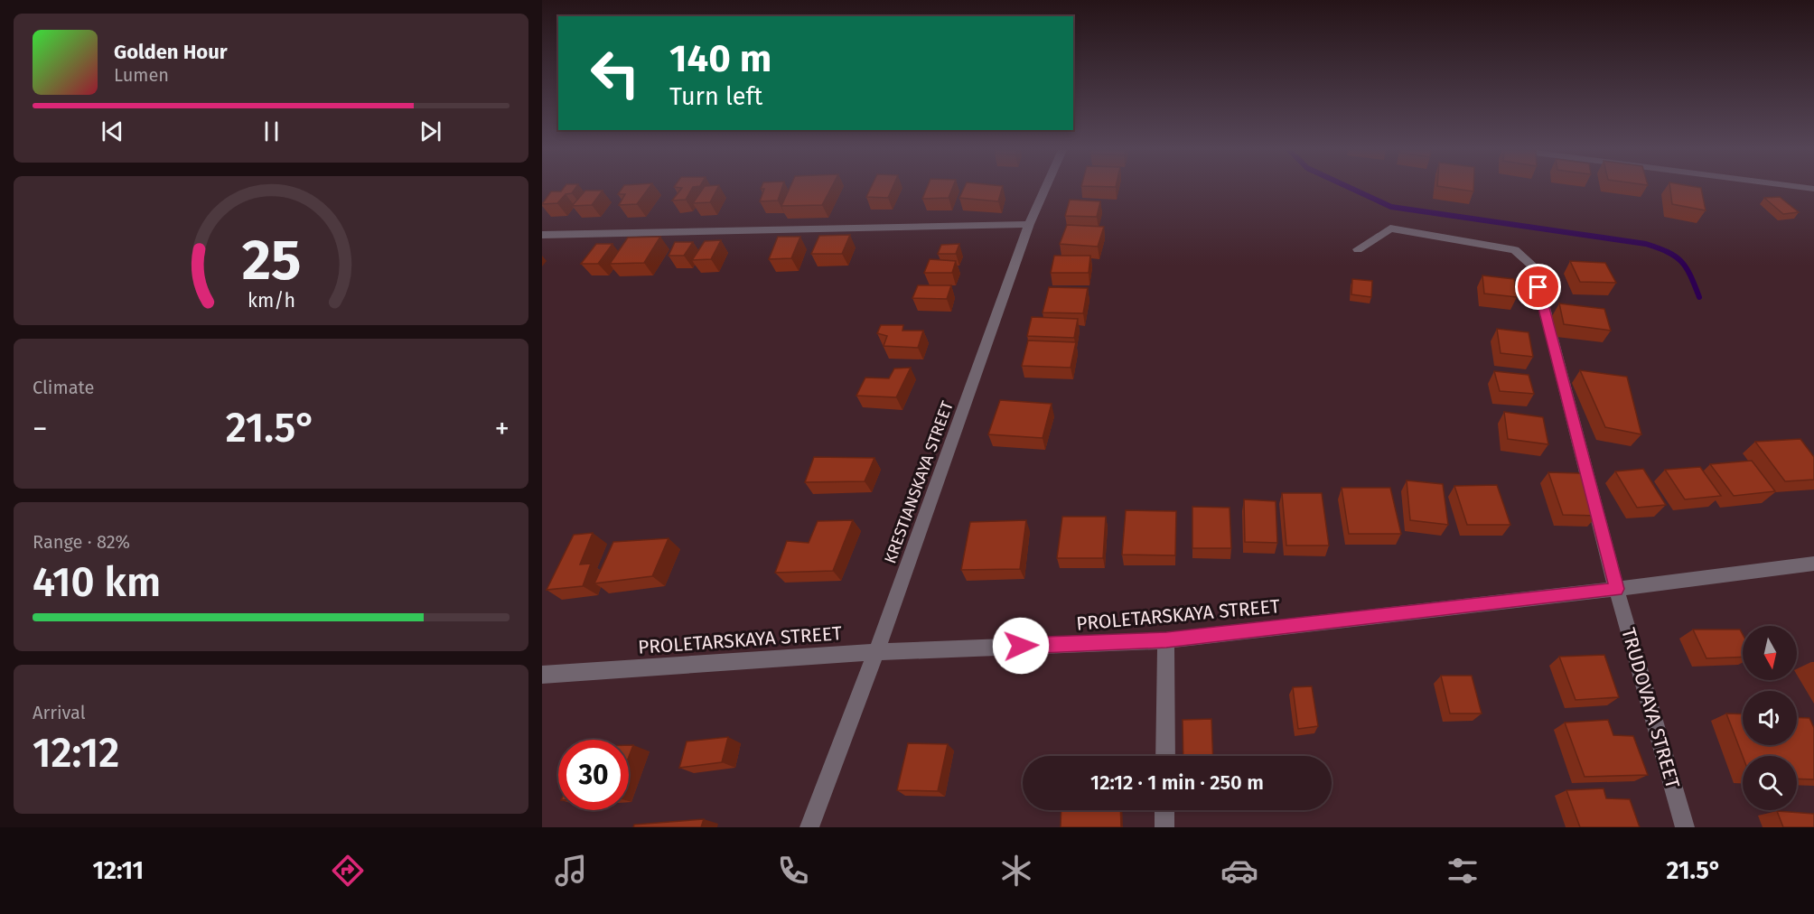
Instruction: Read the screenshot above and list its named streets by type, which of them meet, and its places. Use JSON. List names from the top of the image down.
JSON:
{
  "streets": {
    "street": ["KRESTIANSKAYA STREET", "PROLETARSKAYA STREET", "TRUDOVAYA STREET"]
  },
  "crossings": [
    ["KRESTIANSKAYA STREET", "PROLETARSKAYA STREET"],
    ["PROLETARSKAYA STREET", "TRUDOVAYA STREET"]
  ],
  "north": "bottom",
  "page": {
    "turn": ["140 m", "Turn left"],
    "song": ["Golden Hour", "Lumen"],
    "tile": [
      "Climate",
      ["Range · 82%", "410 km"],
      ["Arrival", "12:12"]
    ],
    "heat": ["−", "21.5°", "+"],
    "limit": "30",
    "trip": "12:12 · 1 min · 250 m",
    "tabs": ["12:11", "21.5°"],
    "gauge": ["25", "km/h"]
  }
}
